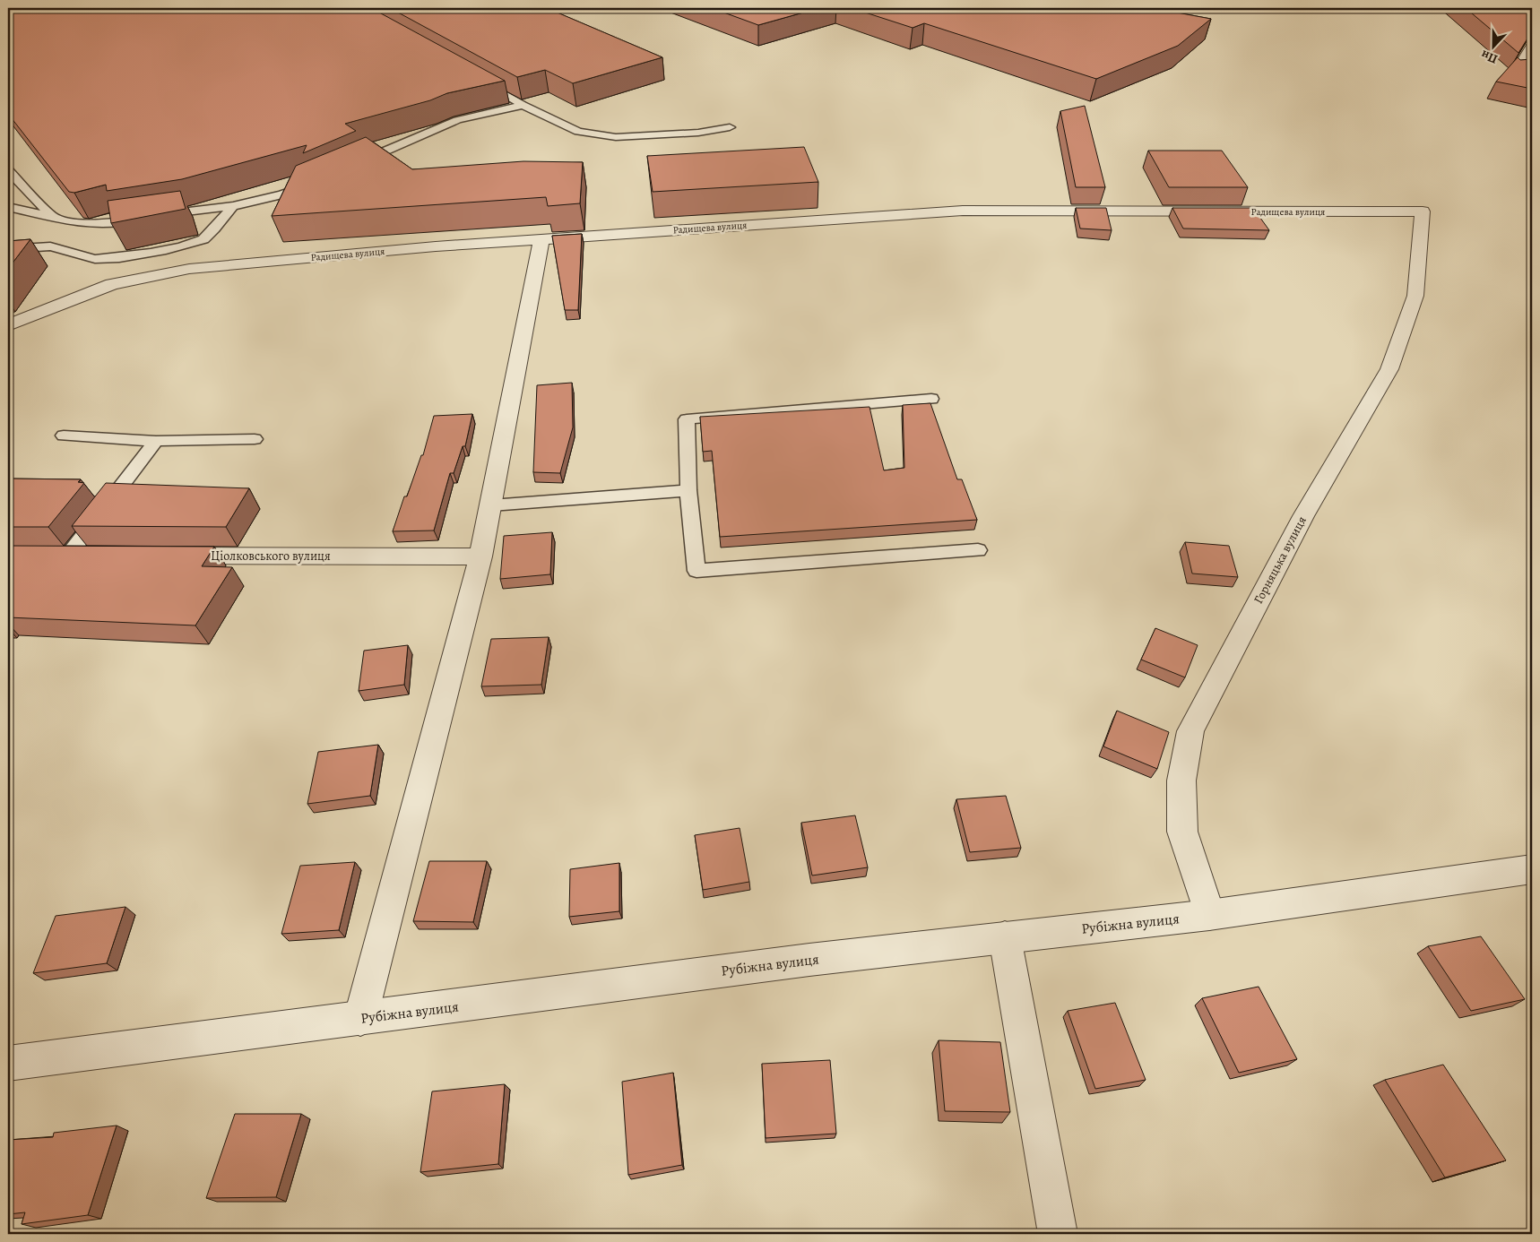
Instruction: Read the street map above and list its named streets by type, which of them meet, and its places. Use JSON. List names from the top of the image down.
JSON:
{
  "streets": {
    "street": [
      "Радищева вулиця",
      "Ціолковського вулиця",
      "Горняцька вулиця",
      "Рубіжна вулиця"
    ]
  },
  "crossings": [
    ["Радищева вулиця", "Горняцька вулиця"],
    ["Горняцька вулиця", "Рубіжна вулиця"]
  ],
  "north": "bottom"
}
